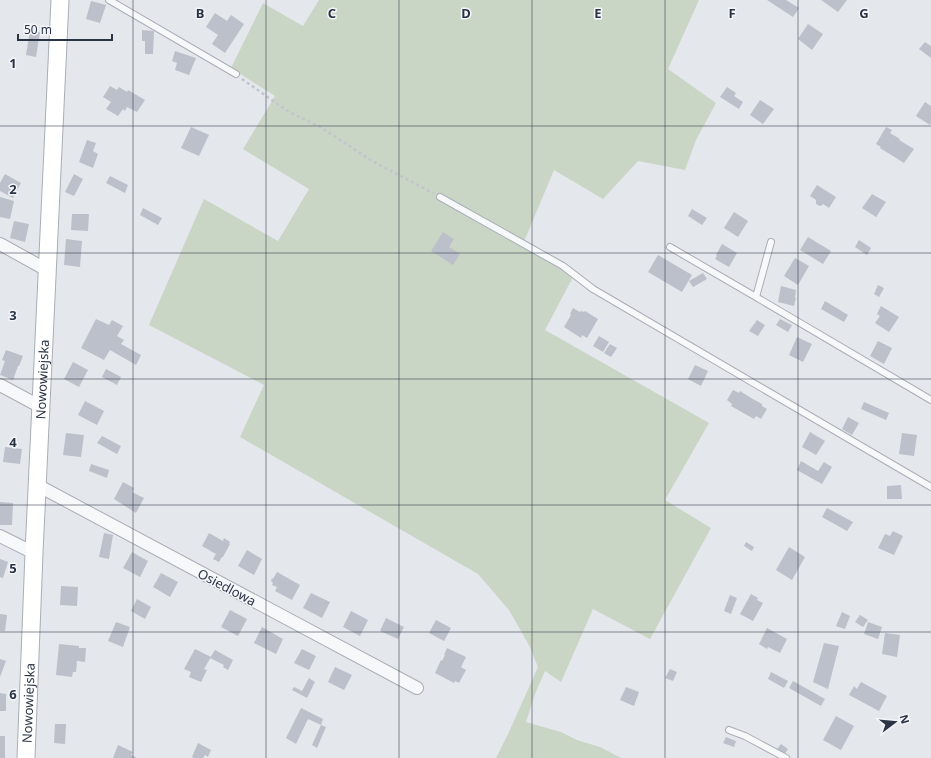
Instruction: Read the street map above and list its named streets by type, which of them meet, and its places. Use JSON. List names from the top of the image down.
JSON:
{
  "streets": {
    "street": ["Nowowiejska", "Osiedlowa"]
  },
  "crossings": [
    ["Nowowiejska", "Osiedlowa"]
  ],
  "scale_bar": "50 m",
  "north": "right",
  "grid": {
    "columns": [
      "B",
      "C",
      "D",
      "E",
      "F",
      "G"
    ],
    "rows": [
      "1",
      "2",
      "3",
      "4",
      "5",
      "6"
    ]
  }
}
